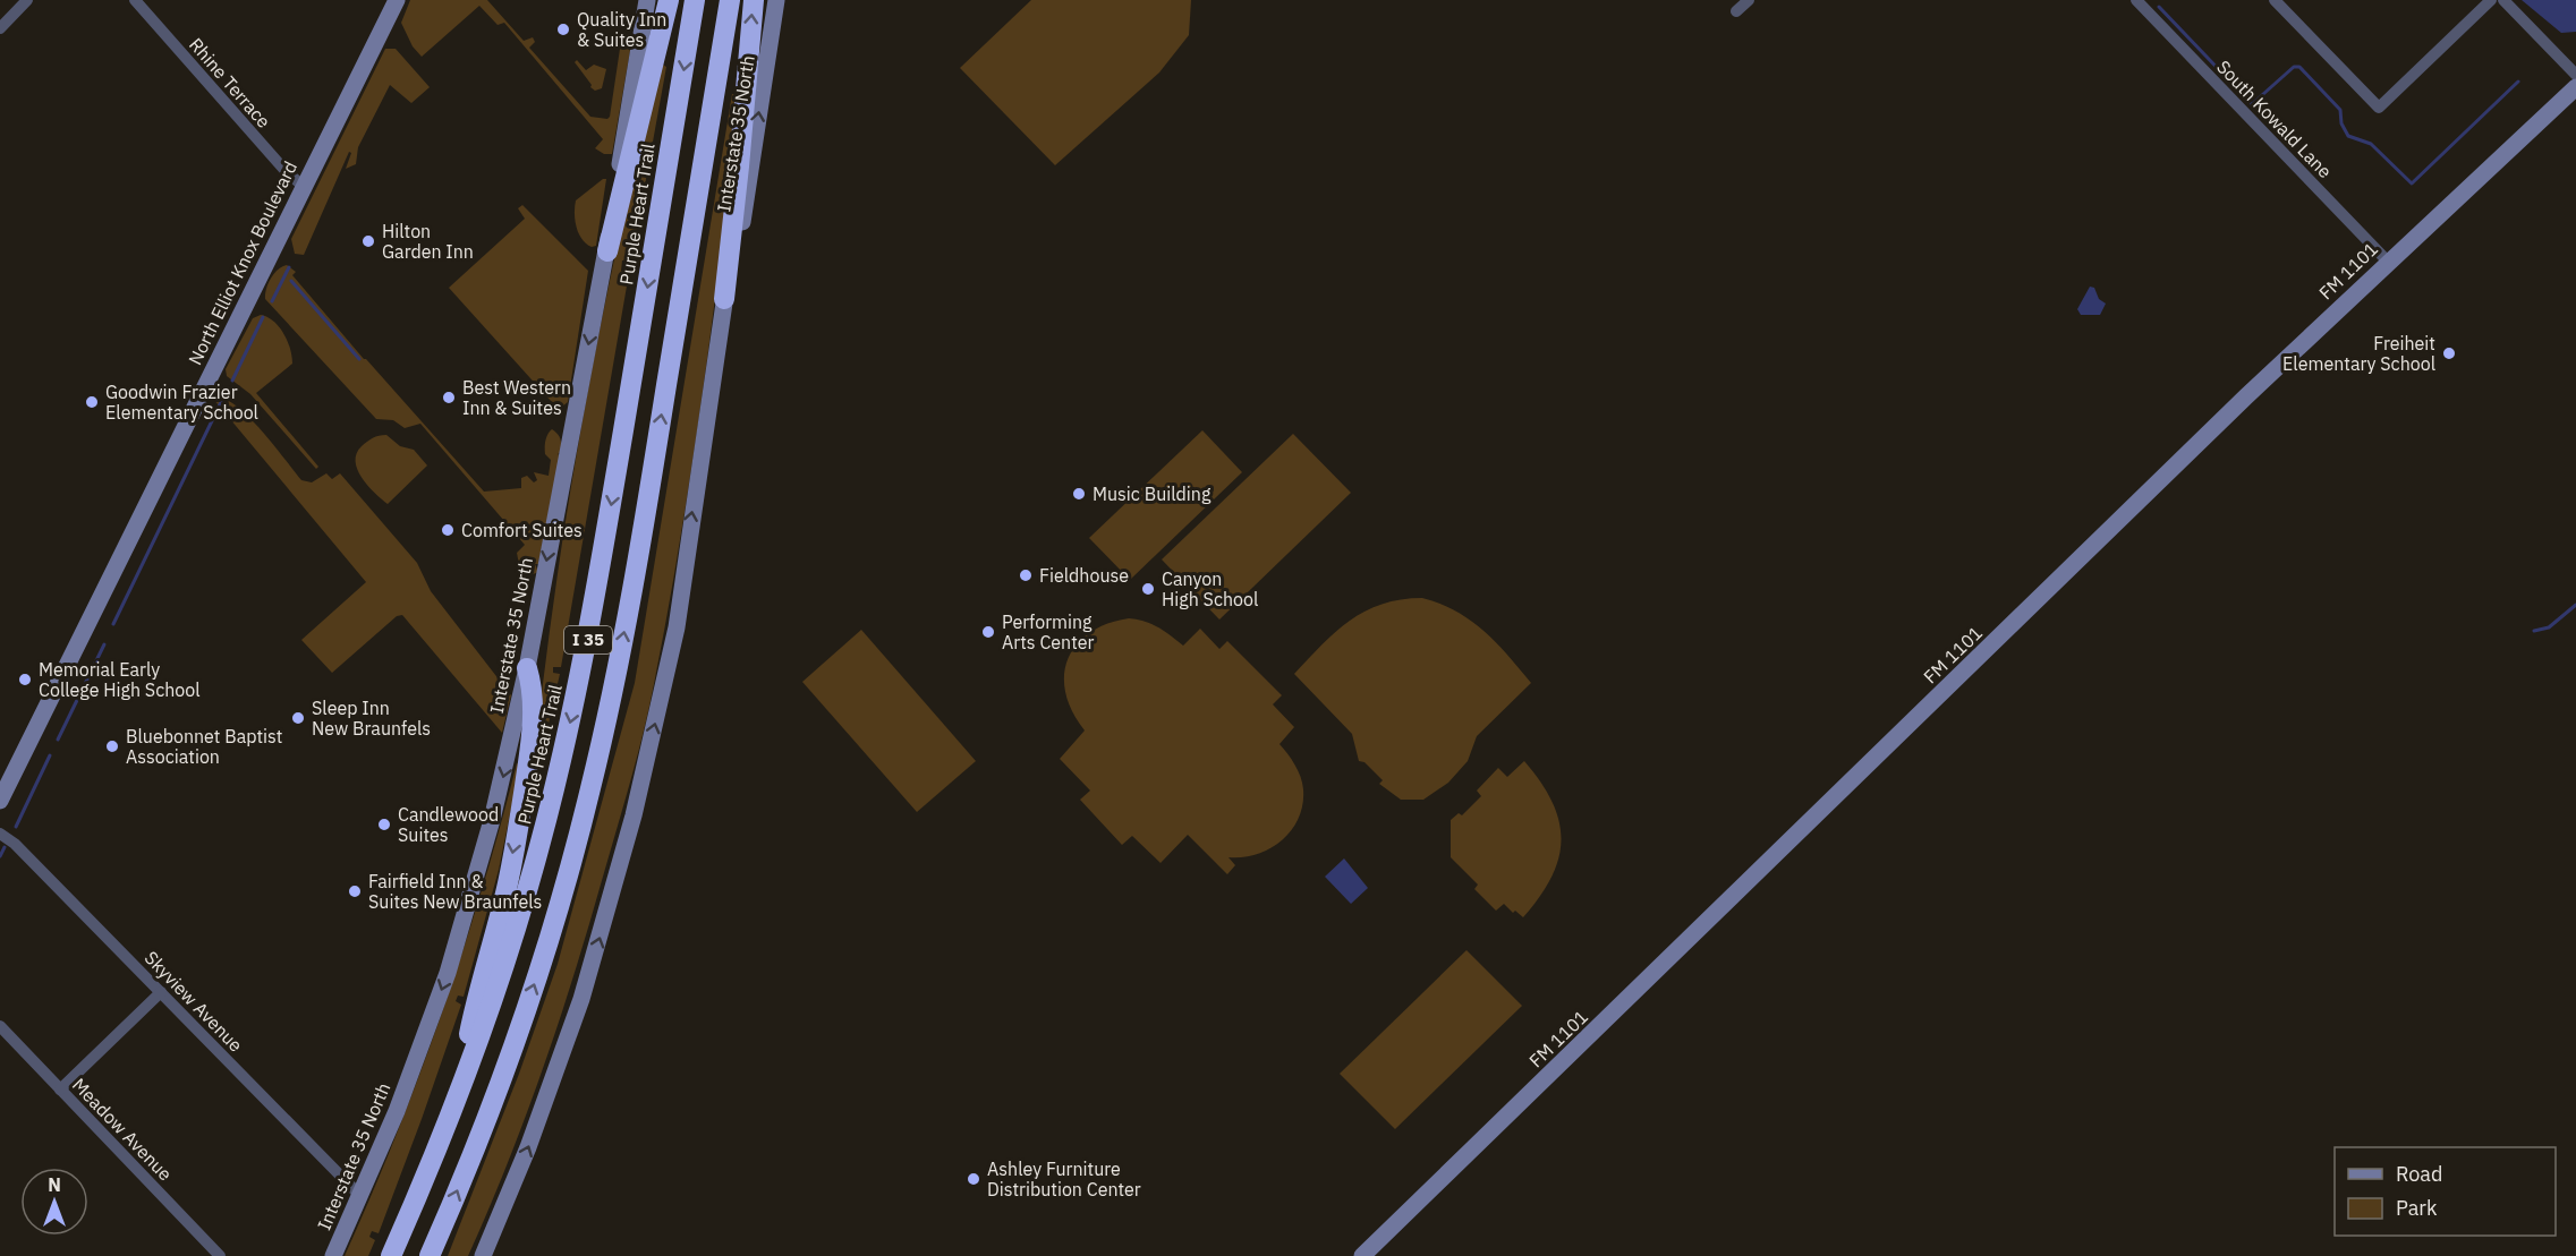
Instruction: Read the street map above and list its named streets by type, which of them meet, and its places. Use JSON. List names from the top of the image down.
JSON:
{
  "streets": {
    "highway": ["Purple Heart Trail", "I 35"],
    "main road": ["Interstate 35 North", "North Elliot Knox Boulevard", "FM 1101"],
    "street": [
      "Rhine Terrace",
      "South Kowald Lane",
      "Skyview Avenue",
      "Meadow Avenue"
    ]
  },
  "crossings": [
    ["Rhine Terrace", "North Elliot Knox Boulevard"],
    ["South Kowald Lane", "FM 1101"],
    ["Interstate 35 North", "Skyview Avenue"]
  ],
  "places": [
    "Quality Inn & Suites",
    "Hilton Garden Inn",
    "Freiheit Elementary School",
    "Best Western Inn & Suites",
    "Goodwin Frazier Elementary School",
    "Music Building",
    "Comfort Suites",
    "Fieldhouse",
    "Canyon High School",
    "Performing Arts Center",
    "Memorial Early College High School",
    "Sleep Inn New Braunfels",
    "Bluebonnet Baptist Association",
    "Candlewood Suites",
    "Fairfield Inn & Suites New Braunfels",
    "Ashley Furniture Distribution Center"
  ],
  "legend": ["Road", "Park"],
  "north": "top"
}
